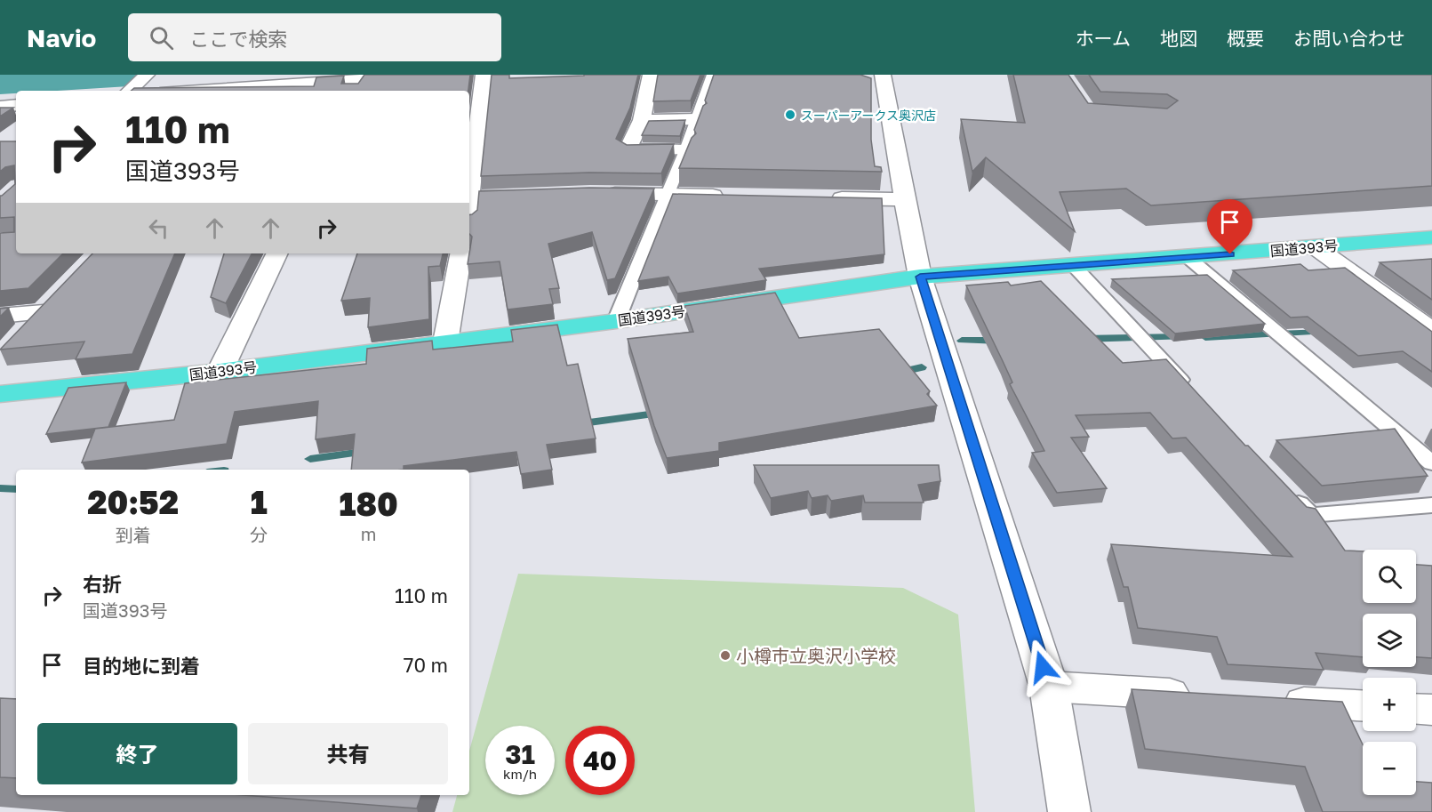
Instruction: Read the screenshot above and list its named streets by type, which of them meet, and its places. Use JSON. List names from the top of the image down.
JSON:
{
  "streets": {
    "highway": ["国道393号"]
  },
  "places": ["スーパーアークス奥沢店", "小樽市立奥沢小学校"],
  "page": {
    "header": "Navio",
    "search": "ここで検索",
    "nav": [
      "ホーム",
      "地図",
      "概要",
      "お問い合わせ"
    ],
    "turn": ["110 m", "国道393号"],
    "eta": [
      "20:52",
      "到着",
      "1",
      "分",
      "180",
      "m"
    ],
    "map_buttons": ["+", "−"],
    "list": [
      {
        "name": "右折",
        "note": "国道393号",
        "value": "110 m"
      },
      {
        "name": "目的地に到着",
        "value": "70 m"
      }
    ],
    "buttons": ["終了", "共有"],
    "speed": "31 km/h",
    "limit": "40"
  }
}
